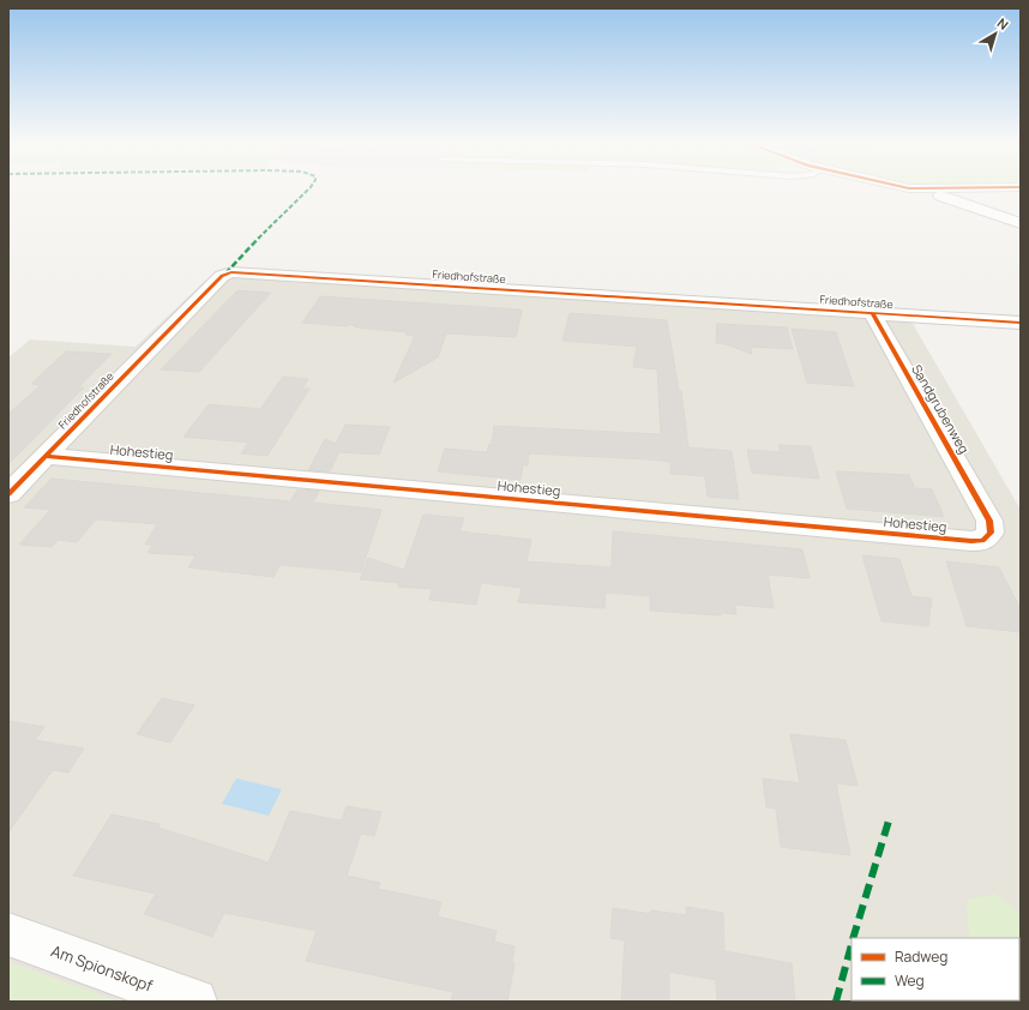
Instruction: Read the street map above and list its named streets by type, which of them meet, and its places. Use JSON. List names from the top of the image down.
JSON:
{
  "streets": {
    "street": [
      "Friedhofstraße",
      "Sandgrubenweg",
      "Hohestieg",
      "Am Spionskopf"
    ]
  },
  "crossings": [
    ["Friedhofstraße", "Sandgrubenweg"],
    ["Friedhofstraße", "Hohestieg"],
    ["Sandgrubenweg", "Hohestieg"]
  ],
  "legend": ["Radweg", "Weg"],
  "north": "top right"
}
